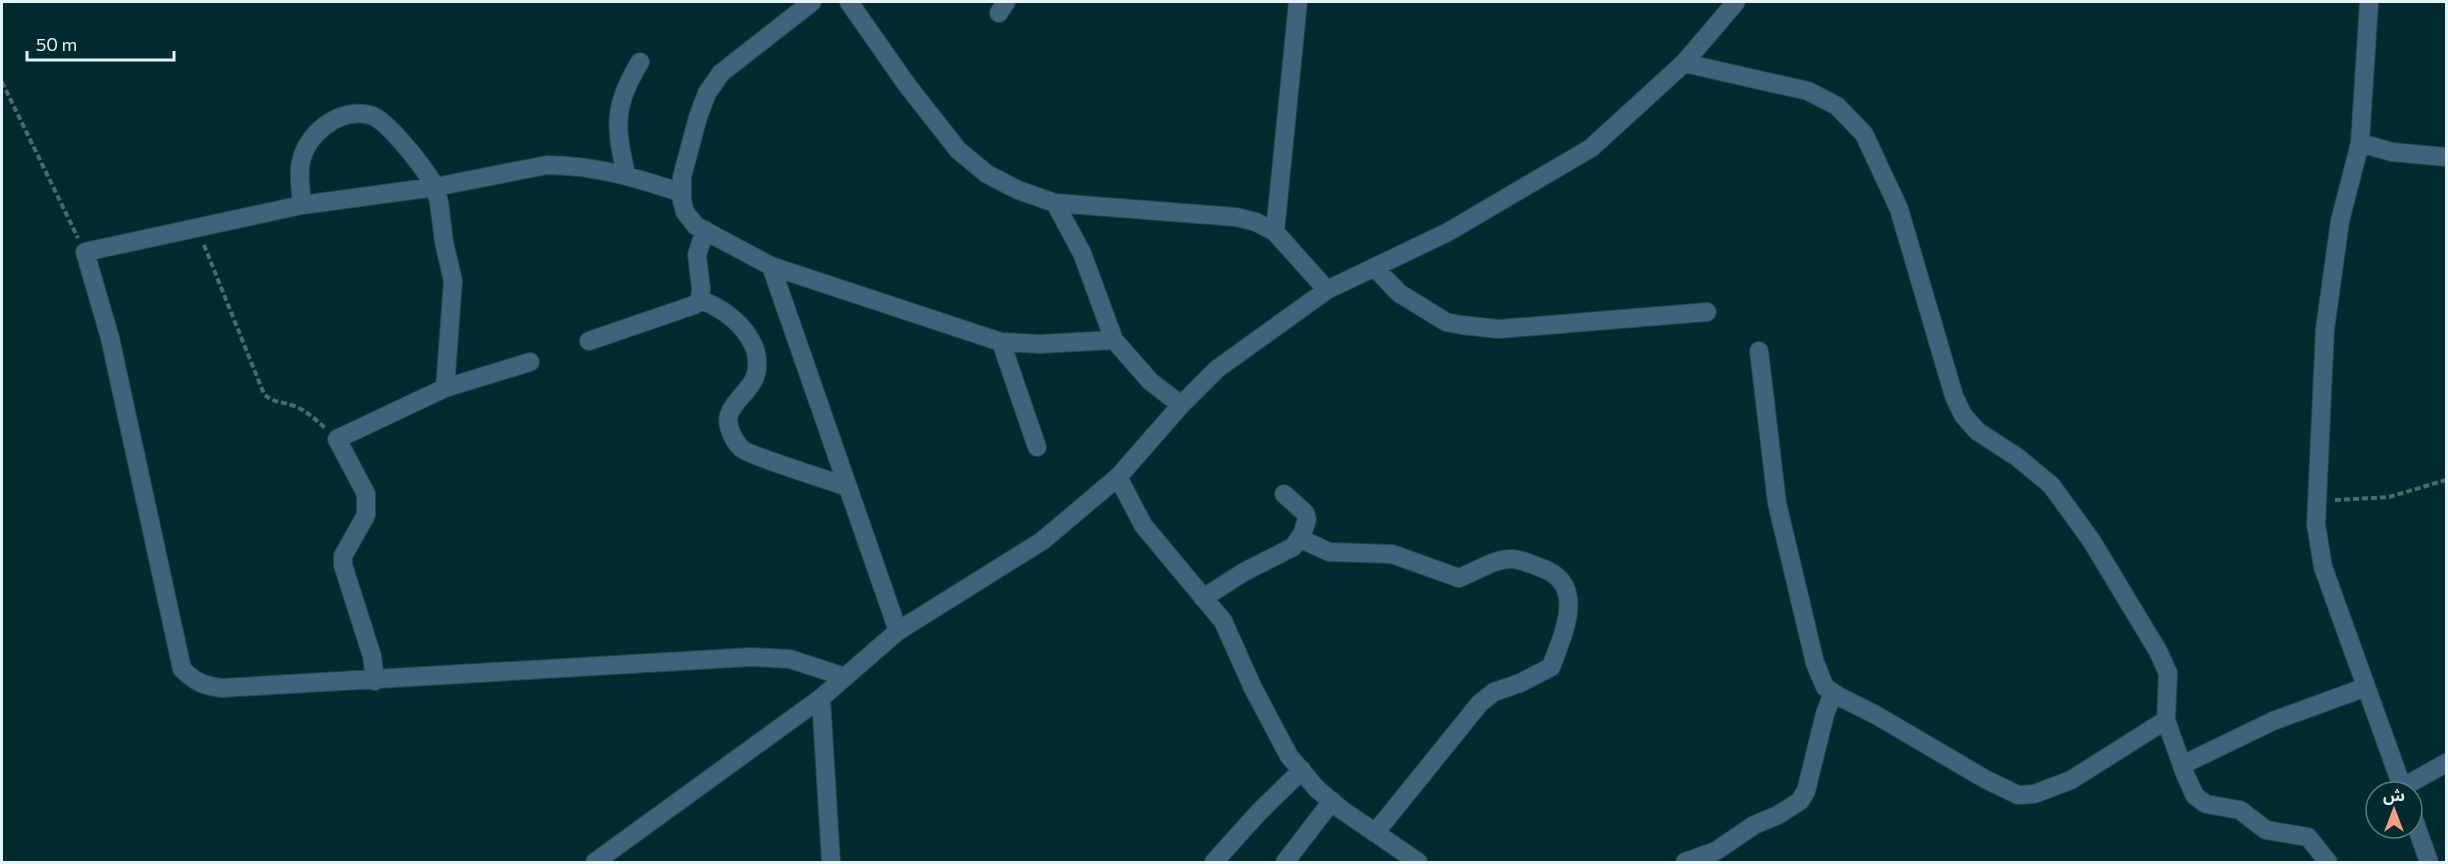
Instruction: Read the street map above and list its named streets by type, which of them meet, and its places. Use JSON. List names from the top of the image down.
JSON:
{
  "scale_bar": "50 m",
  "north": "top"
}
